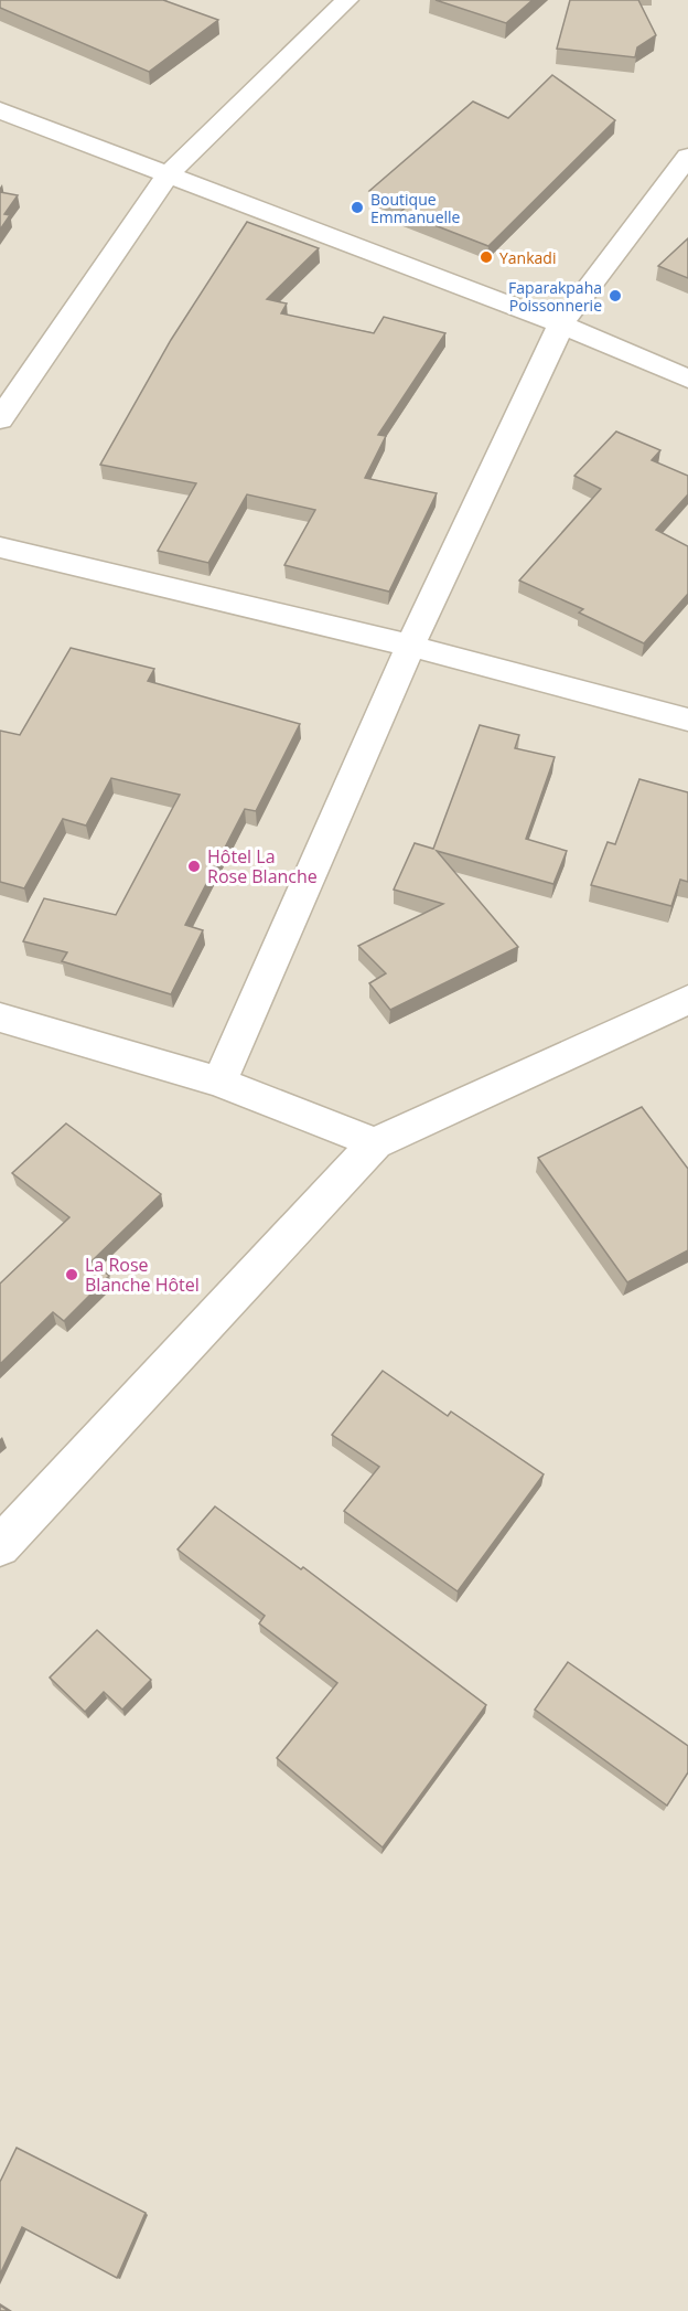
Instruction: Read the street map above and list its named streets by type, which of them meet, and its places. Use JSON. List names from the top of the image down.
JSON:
{
  "places": [
    "Boutique Emmanuelle",
    "Yankadi",
    "Faparakpaha Poissonnerie",
    "Hôtel La Rose Blanche",
    "La Rose Blanche Hôtel"
  ]
}
